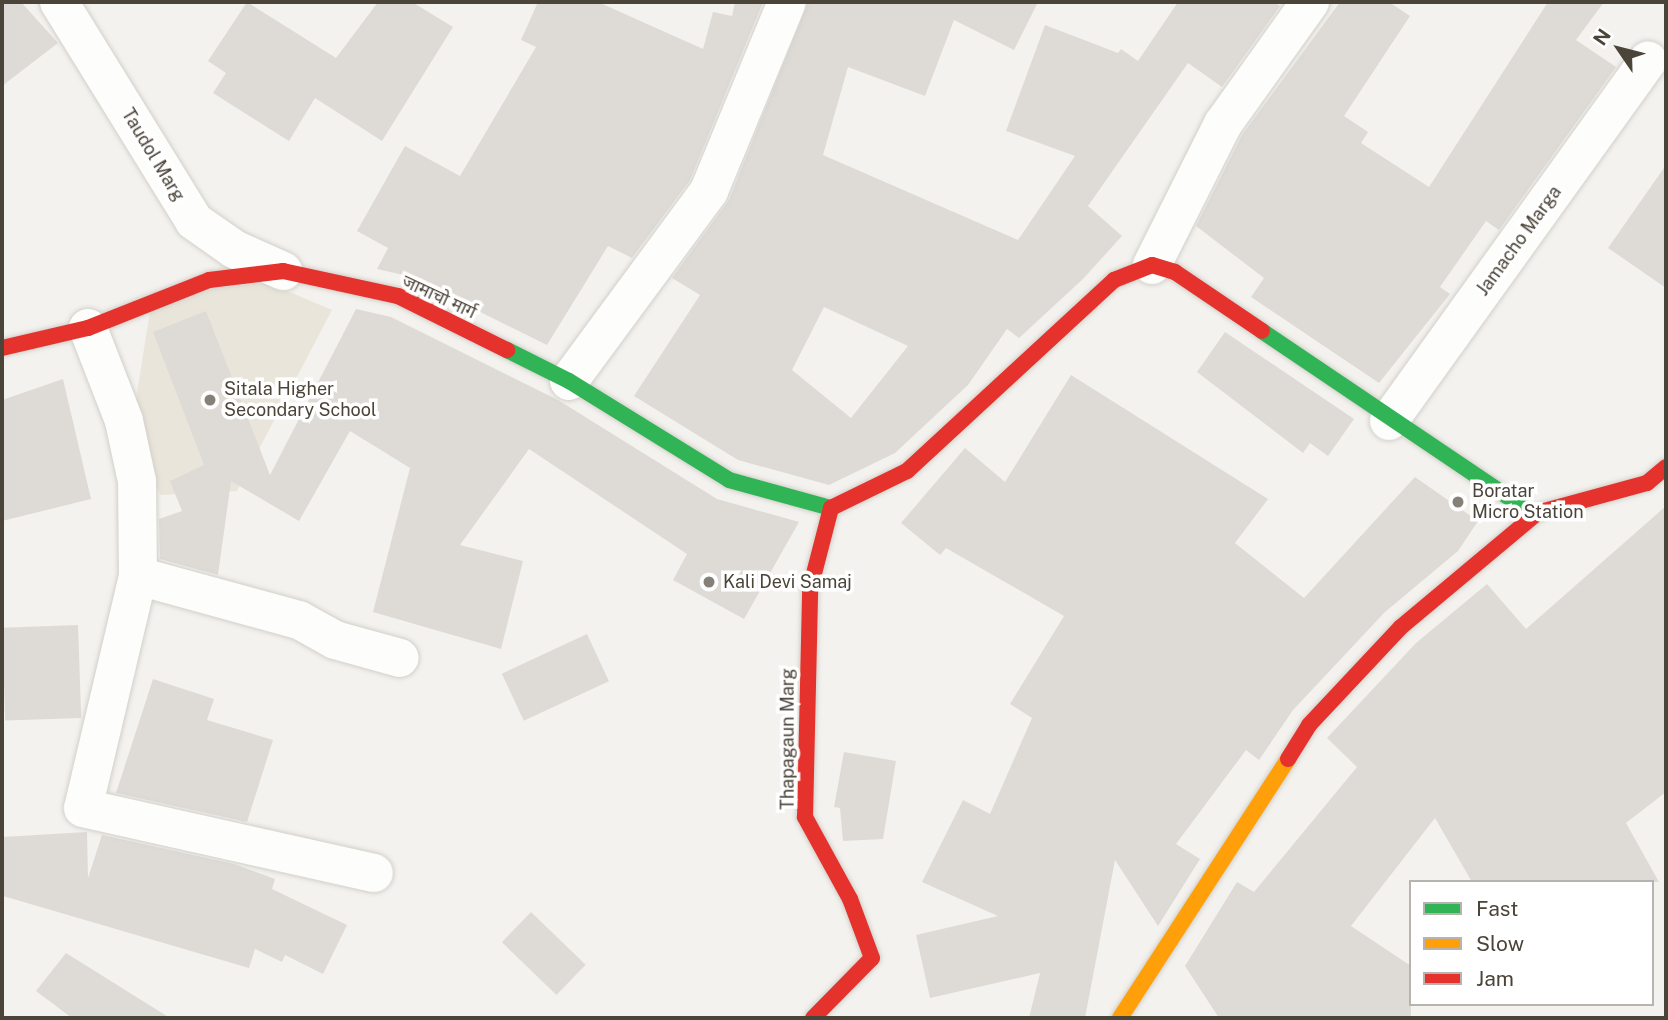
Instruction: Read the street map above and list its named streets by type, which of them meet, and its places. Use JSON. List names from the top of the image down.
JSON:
{
  "streets": {
    "street": [
      "Taudol Marg",
      "Jamacho Marga",
      "जामाचो मार्ग",
      "Thapagaun Marg"
    ]
  },
  "crossings": [
    ["Taudol Marg", "जामाचो मार्ग"],
    ["जामाचो मार्ग", "Thapagaun Marg"]
  ],
  "places": ["Sitala Higher Secondary School", "Boratar Micro Station", "Kali Devi Samaj"],
  "legend": ["Fast", "Slow", "Jam"],
  "north": "top left"
}
